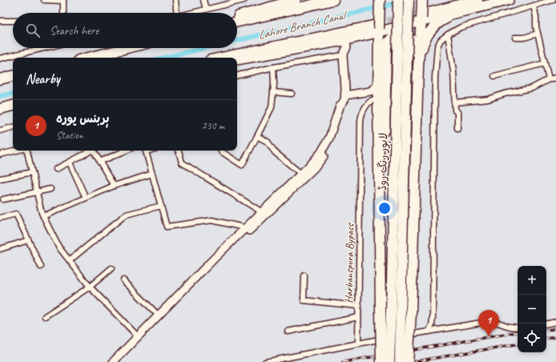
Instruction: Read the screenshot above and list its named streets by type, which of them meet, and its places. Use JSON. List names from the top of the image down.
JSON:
{
  "streets": {
    "highway": ["لاہور رنگ روڈ"],
    "street": ["Harbanspura Bypass"]
  },
  "water": ["Lahore Branch Canal"],
  "page": {
    "search": "Search here",
    "heading": "Nearby",
    "list": [
      {
        "mark": "1",
        "name": "ہربنس پورہ",
        "note": "Station",
        "value": "230 m"
      }
    ],
    "map_buttons": ["+", "−"],
    "pins": "1"
  }
}
